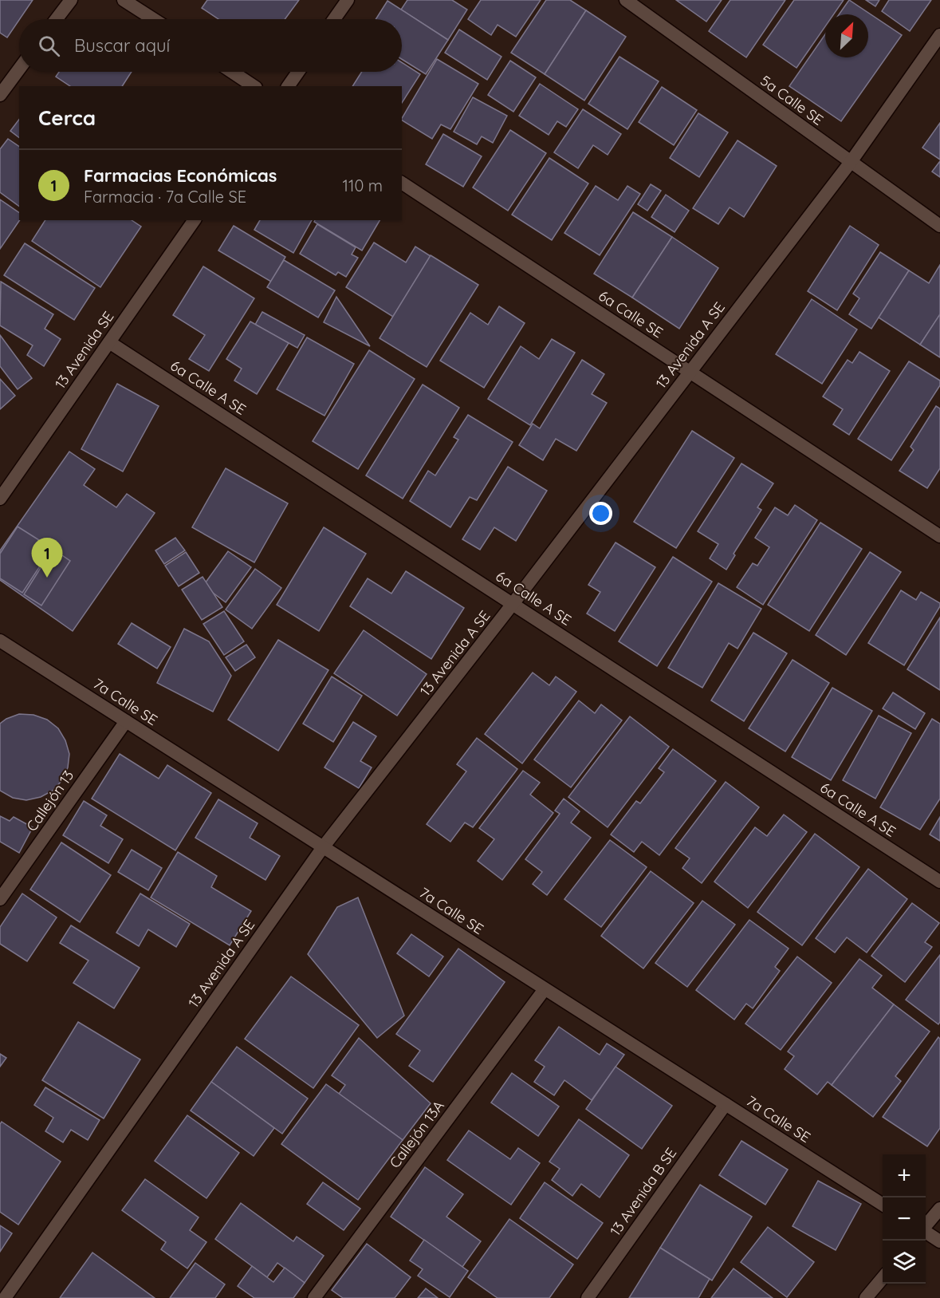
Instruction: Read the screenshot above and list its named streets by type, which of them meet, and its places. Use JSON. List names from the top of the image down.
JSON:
{
  "streets": {
    "street": [
      "5a Calle SE",
      "6a Calle SE",
      "13 Avenida A SE",
      "13 Avenida SE",
      "6a Calle A SE",
      "7a Calle SE",
      "Callejón 13",
      "Callejón 13A",
      "13 Avenida B SE"
    ]
  },
  "crossings": [
    ["5a Calle SE", "13 Avenida A SE"],
    ["6a Calle SE", "13 Avenida A SE"],
    ["13 Avenida A SE", "6a Calle A SE"],
    ["13 Avenida A SE", "7a Calle SE"],
    ["13 Avenida SE", "6a Calle A SE"],
    ["7a Calle SE", "Callejón 13"],
    ["7a Calle SE", "Callejón 13A"],
    ["7a Calle SE", "13 Avenida B SE"]
  ],
  "north": "top right",
  "page": {
    "search": "Buscar aquí",
    "heading": "Cerca",
    "list": [
      {
        "mark": "1",
        "name": "Farmacias Económicas",
        "note": "Farmacia · 7a Calle SE",
        "value": "110 m"
      }
    ],
    "pins": "1",
    "map_buttons": ["+", "−"]
  }
}
